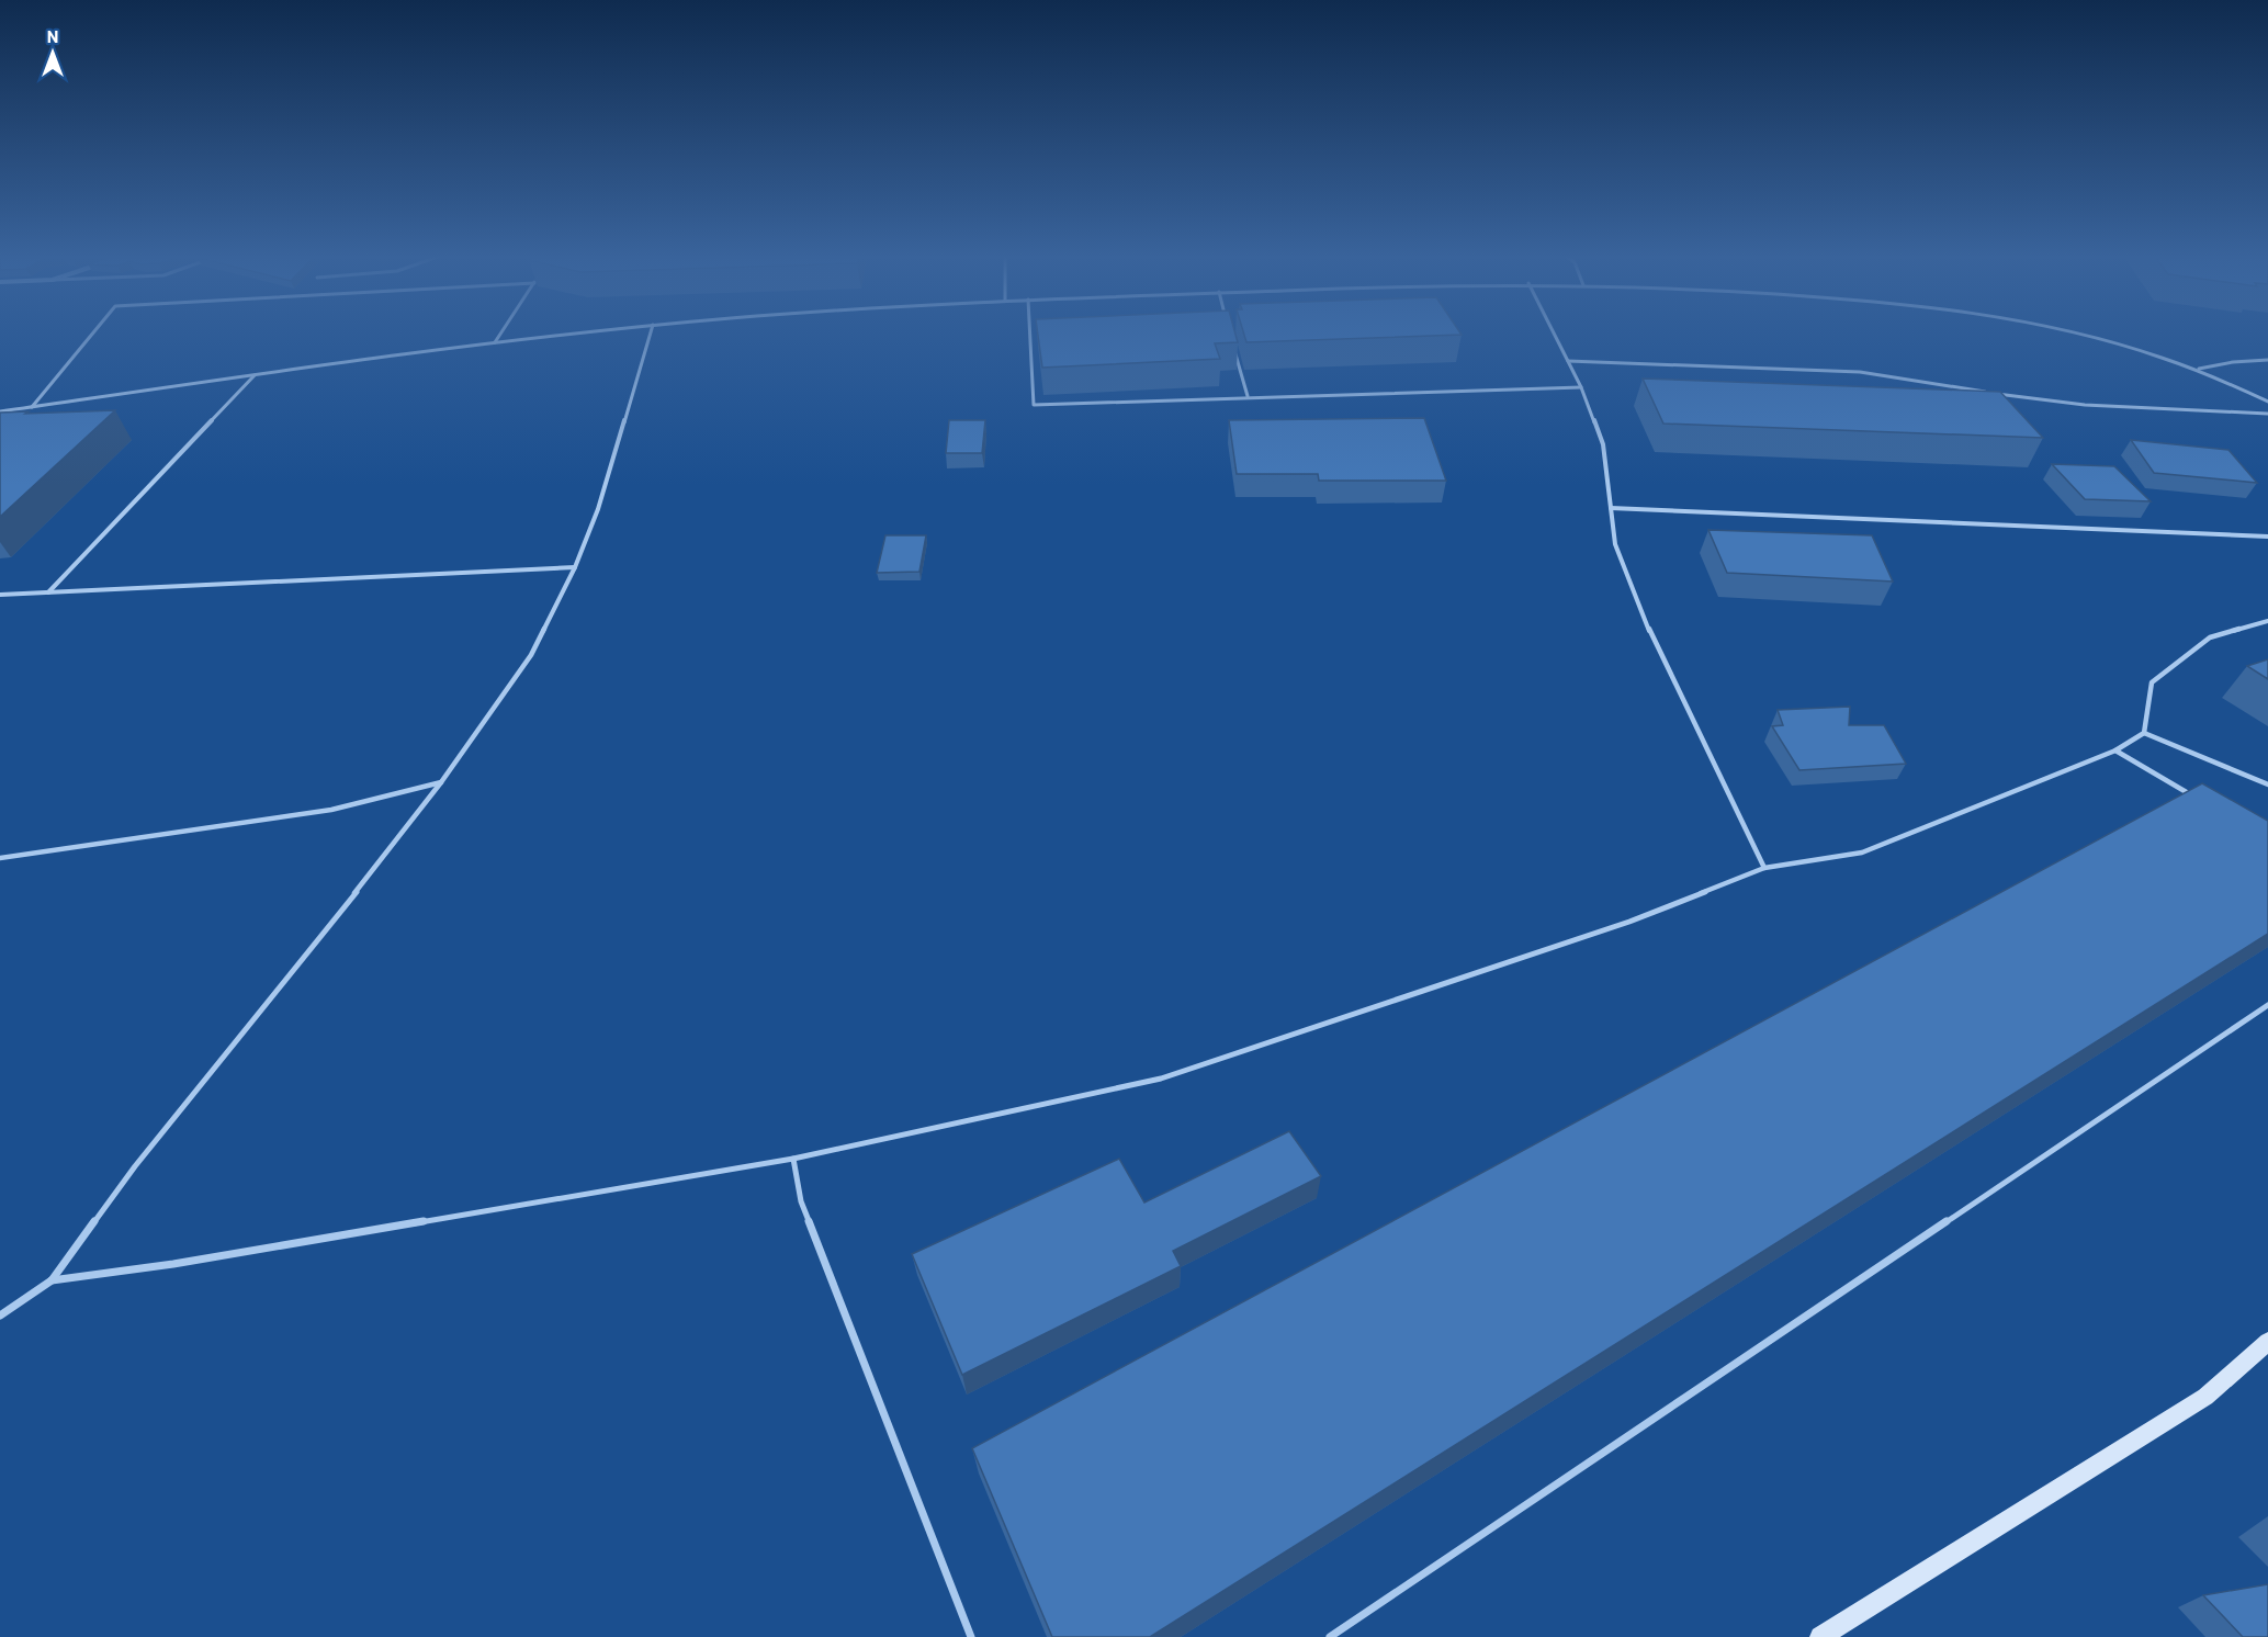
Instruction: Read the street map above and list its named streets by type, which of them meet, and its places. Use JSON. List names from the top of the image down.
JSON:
{
  "north": "top"
}
